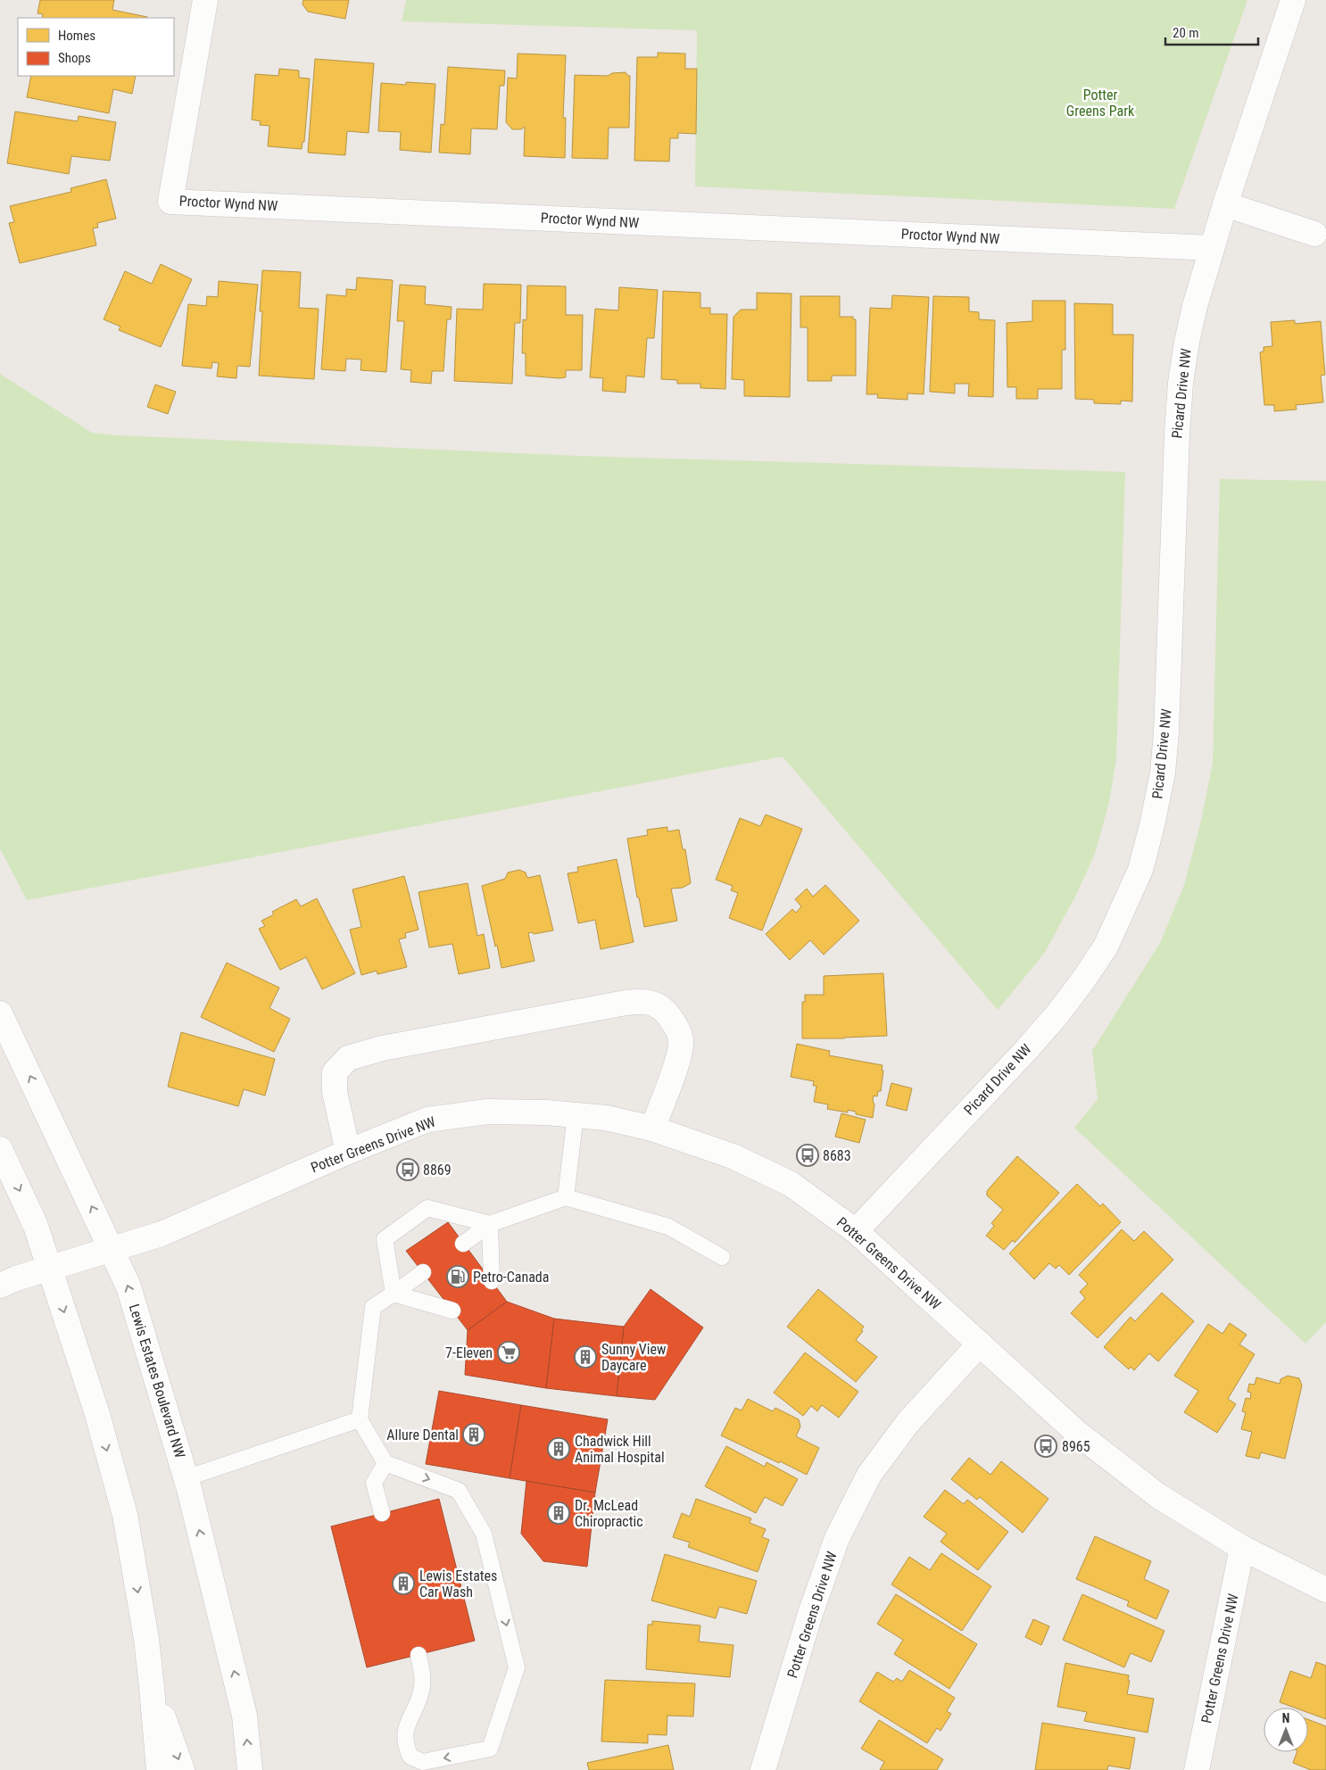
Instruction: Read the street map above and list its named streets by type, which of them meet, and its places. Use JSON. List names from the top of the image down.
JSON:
{
  "streets": {
    "street": [
      "Proctor Wynd NW",
      "Picard Drive NW",
      "Potter Greens Drive NW",
      "Lewis Estates Boulevard NW"
    ]
  },
  "crossings": [
    ["Proctor Wynd NW", "Picard Drive NW"],
    ["Picard Drive NW", "Potter Greens Drive NW"],
    ["Potter Greens Drive NW", "Lewis Estates Boulevard NW"]
  ],
  "parks": ["Potter Greens Park"],
  "places": {
    "bus stop": ["8683", "8869", "8965"],
    "fuel station": ["Petro-Canada"],
    "supermarket": ["7-Eleven"],
    "building": [
      "Sunny View Daycare",
      "Allure Dental",
      "Chadwick Hill Animal Hospital",
      "Dr. McLead Chiropractic",
      "Lewis Estates Car Wash"
    ]
  },
  "legend": ["Homes", "Shops"],
  "scale_bar": "20 m",
  "north": "top"
}
